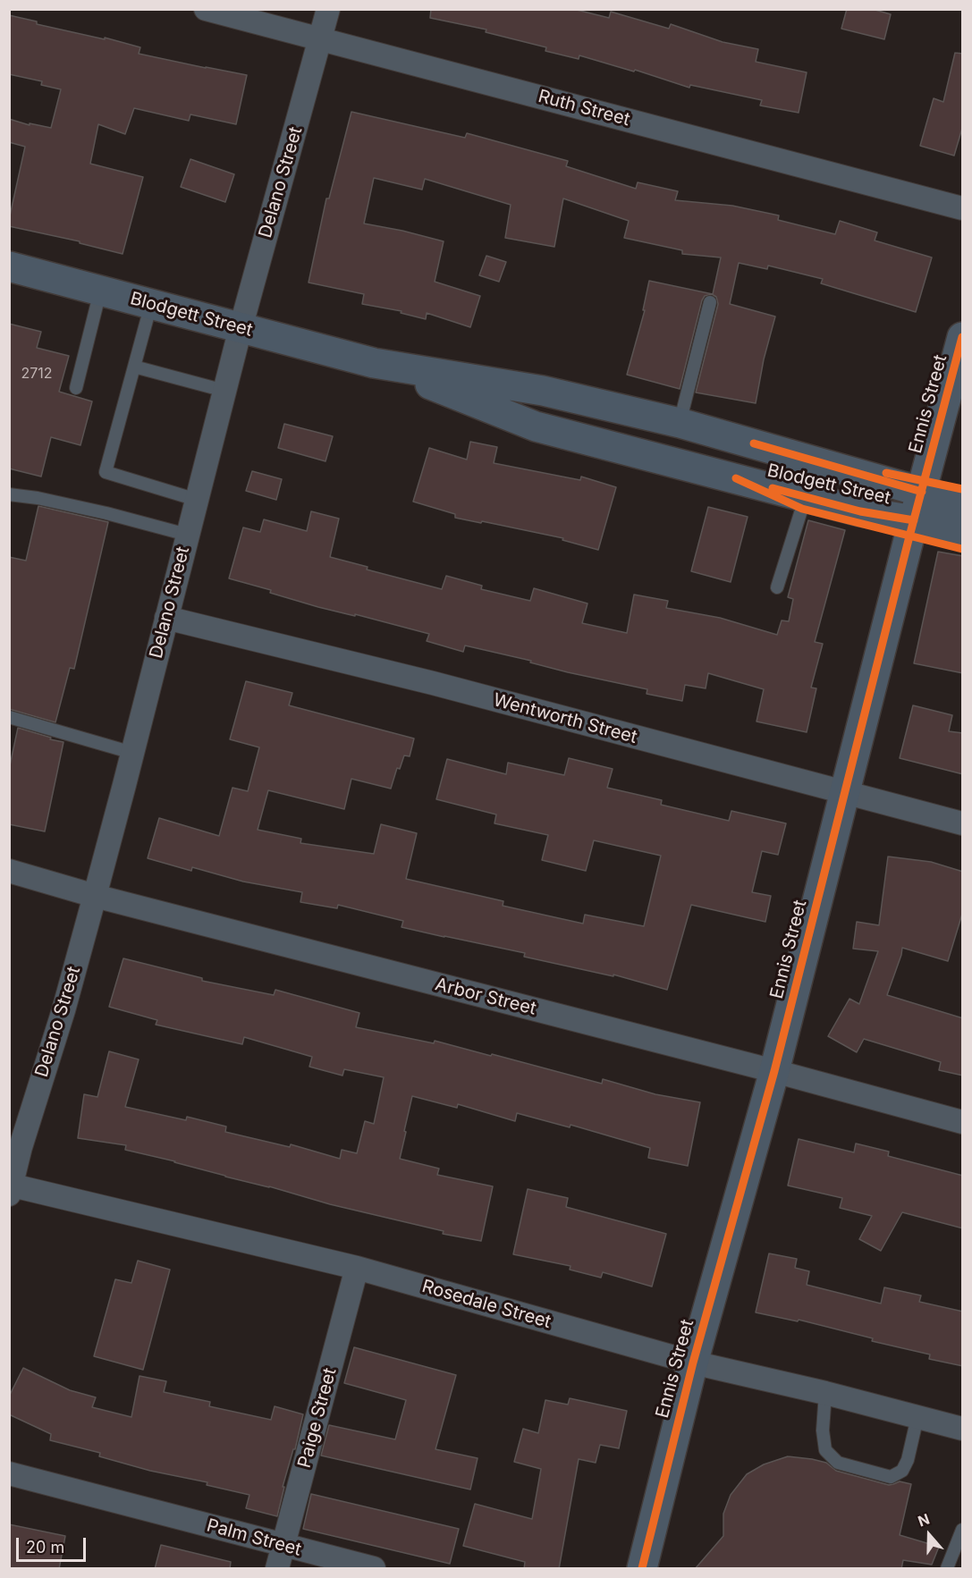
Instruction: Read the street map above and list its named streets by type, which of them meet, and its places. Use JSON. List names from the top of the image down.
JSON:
{
  "streets": {
    "main road": ["Blodgett Street", "Ennis Street"],
    "street": [
      "Ruth Street",
      "Delano Street",
      "Wentworth Street",
      "Arbor Street",
      "Rosedale Street",
      "Paige Street",
      "Palm Street"
    ]
  },
  "crossings": [
    ["Ruth Street", "Delano Street"],
    ["Delano Street", "Blodgett Street"],
    ["Delano Street", "Wentworth Street"],
    ["Delano Street", "Arbor Street"],
    ["Delano Street", "Rosedale Street"],
    ["Blodgett Street", "Ennis Street"],
    ["Ennis Street", "Wentworth Street"],
    ["Ennis Street", "Arbor Street"],
    ["Ennis Street", "Rosedale Street"],
    ["Rosedale Street", "Paige Street"],
    ["Paige Street", "Palm Street"]
  ],
  "house_numbers": ["2712"],
  "scale_bar": "20 m",
  "north": "top"
}
